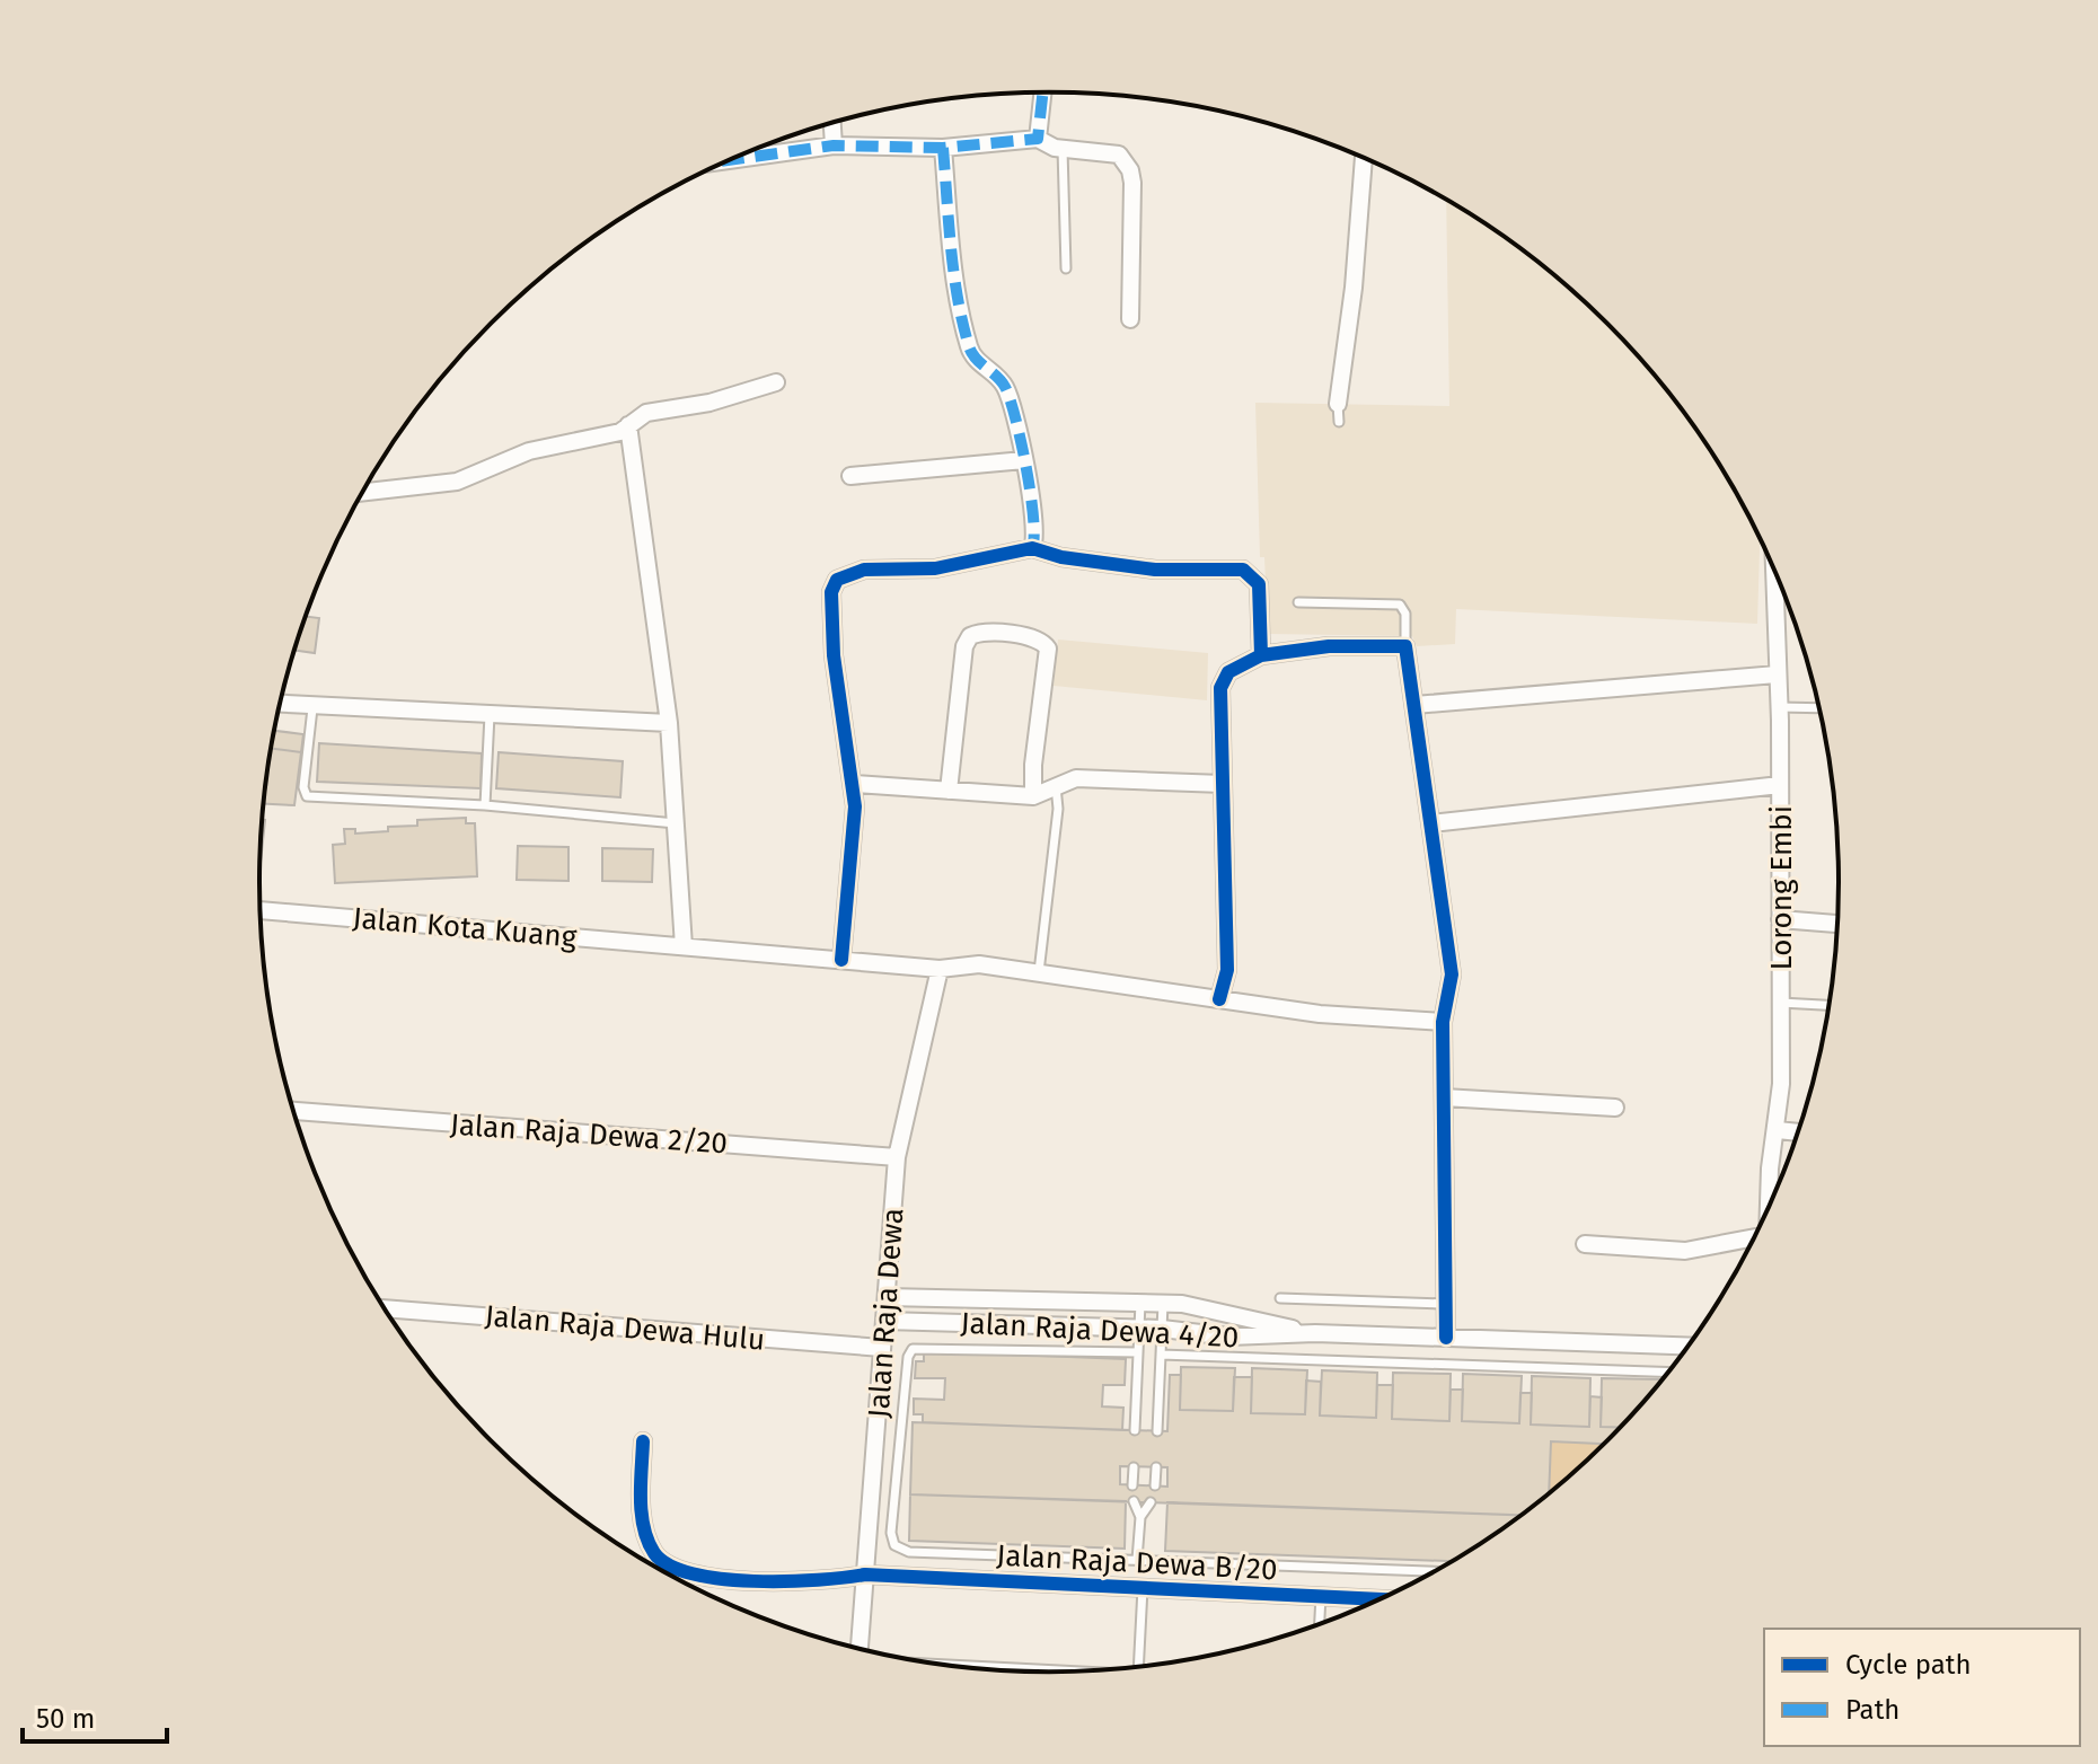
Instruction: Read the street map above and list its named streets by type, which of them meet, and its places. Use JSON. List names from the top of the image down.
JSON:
{
  "streets": {
    "street": [
      "Lorong Embi",
      "Jalan Kota Kuang",
      "Jalan Raja Dewa 2/20",
      "Jalan Raja Dewa",
      "Jalan Raja Dewa Hulu",
      "Jalan Raja Dewa 4/20",
      "Jalan Raja Dewa B/20"
    ]
  },
  "crossings": [
    ["Jalan Kota Kuang", "Jalan Raja Dewa"],
    ["Jalan Raja Dewa 2/20", "Jalan Raja Dewa"],
    ["Jalan Raja Dewa", "Jalan Raja Dewa Hulu"],
    ["Jalan Raja Dewa", "Jalan Raja Dewa 4/20"],
    ["Jalan Raja Dewa", "Jalan Raja Dewa B/20"]
  ],
  "legend": ["Cycle path", "Path"],
  "scale_bar": "50 m"
}
